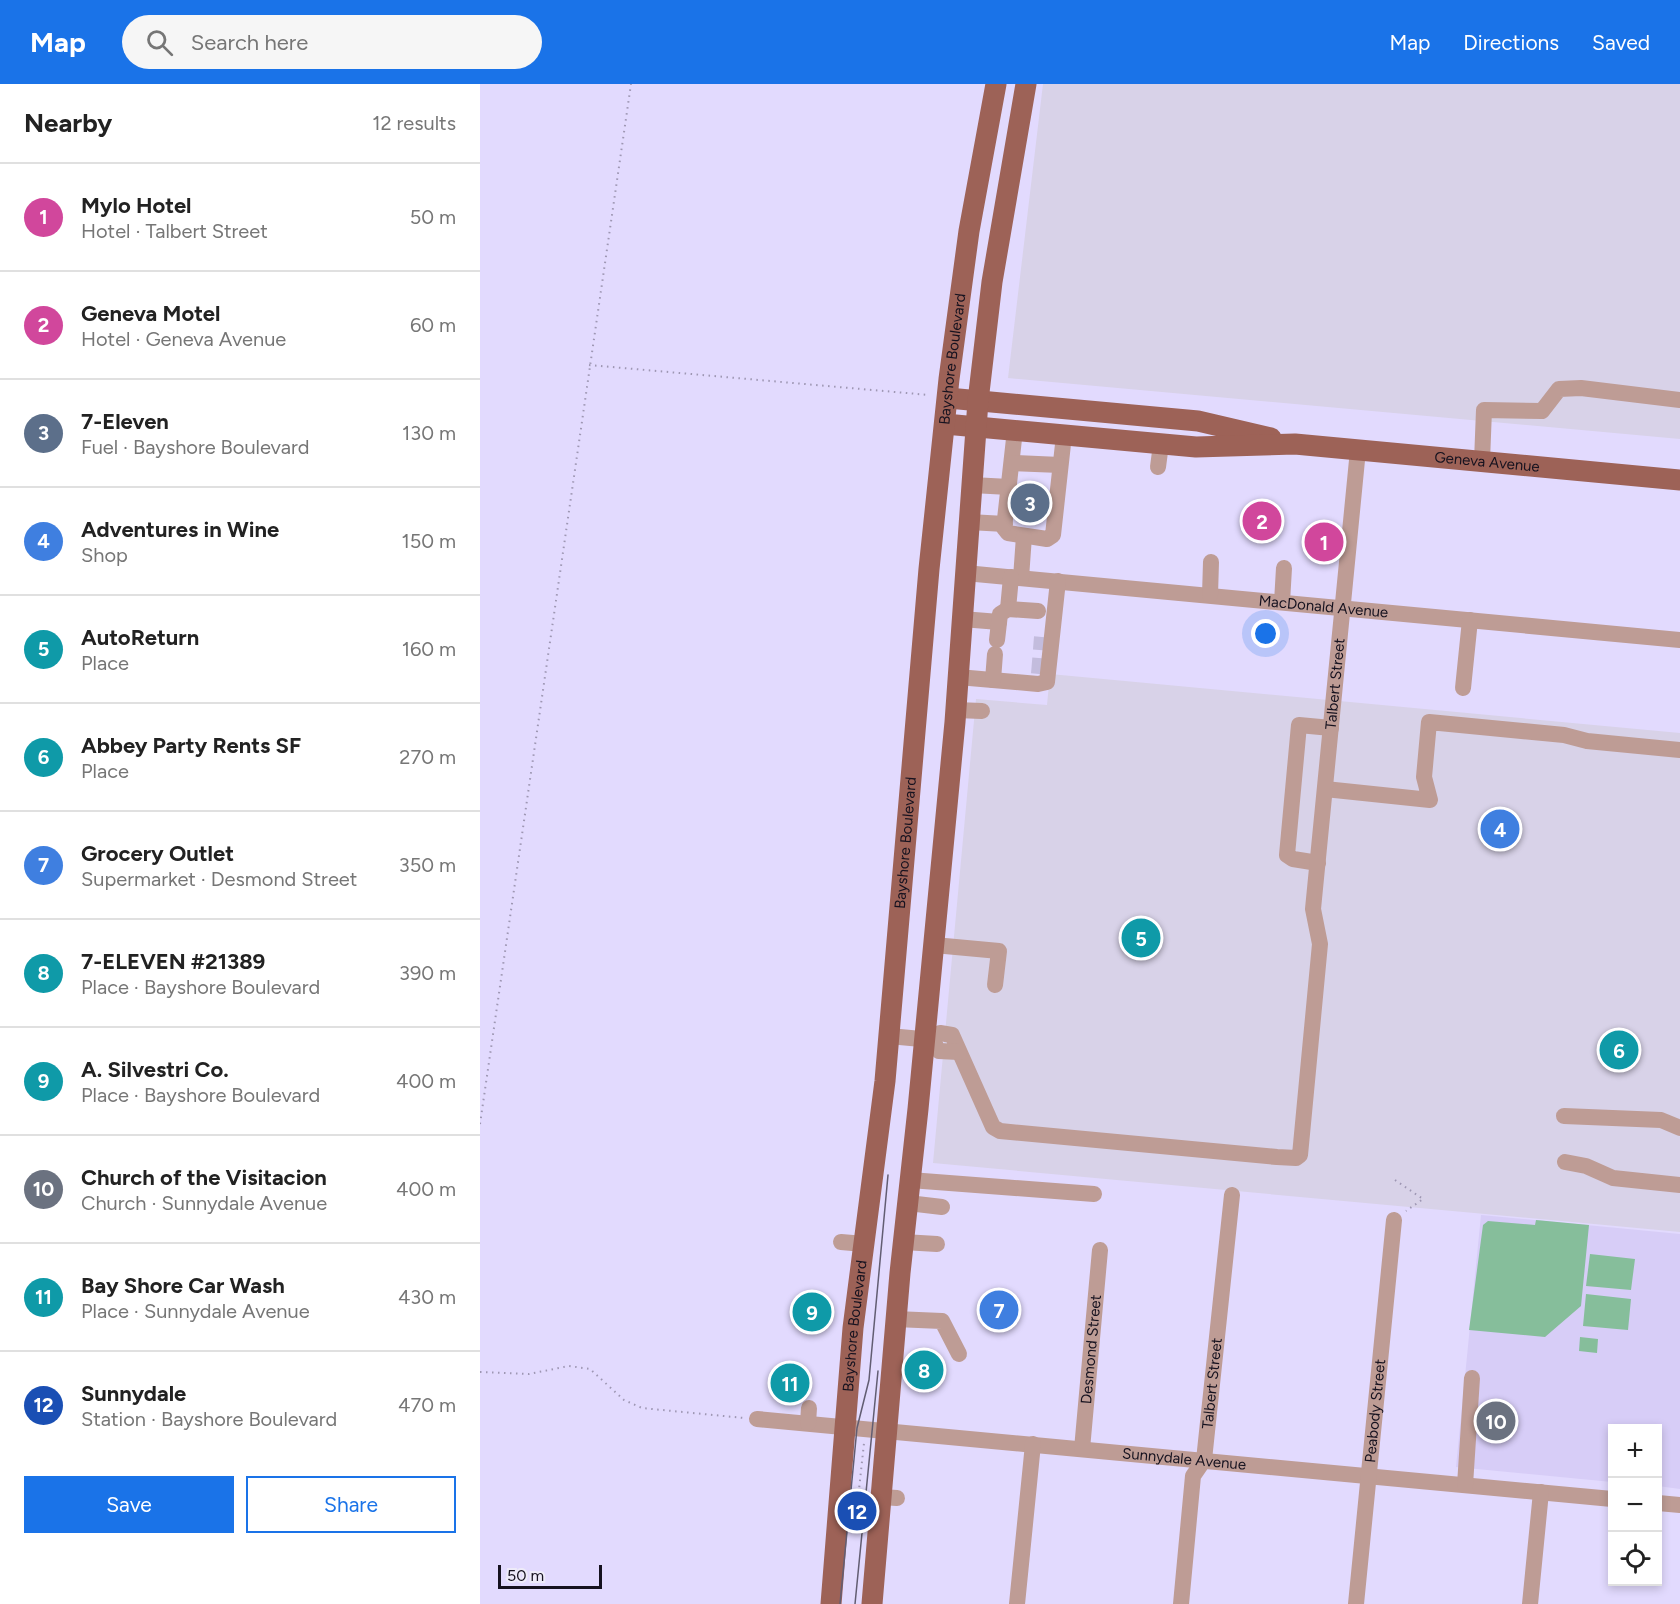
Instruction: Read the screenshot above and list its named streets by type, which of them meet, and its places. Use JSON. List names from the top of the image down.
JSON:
{
  "streets": {
    "main road": ["Bayshore Boulevard", "Geneva Avenue"],
    "street": [
      "MacDonald Avenue",
      "Talbert Street",
      "Desmond Street",
      "Peabody Street",
      "Sunnydale Avenue"
    ]
  },
  "crossings": [
    ["Bayshore Boulevard", "Geneva Avenue"],
    ["Bayshore Boulevard", "MacDonald Avenue"],
    ["Bayshore Boulevard", "Talbert Street"],
    ["Bayshore Boulevard", "Sunnydale Avenue"],
    ["Geneva Avenue", "Talbert Street"],
    ["MacDonald Avenue", "Talbert Street"],
    ["Talbert Street", "Sunnydale Avenue"],
    ["Desmond Street", "Sunnydale Avenue"],
    ["Peabody Street", "Sunnydale Avenue"]
  ],
  "scale_bar": "50 m",
  "page": {
    "header": "Map",
    "search": "Search here",
    "nav": ["Map", "Directions", "Saved"],
    "heading": ["Nearby", "12 results"],
    "list": [
      {
        "mark": "1",
        "name": "Mylo Hotel",
        "note": "Hotel · Talbert Street",
        "value": "50 m"
      },
      {
        "mark": "2",
        "name": "Geneva Motel",
        "note": "Hotel · Geneva Avenue",
        "value": "60 m"
      },
      {
        "mark": "3",
        "name": "7-Eleven",
        "note": "Fuel · Bayshore Boulevard",
        "value": "130 m"
      },
      {
        "mark": "4",
        "name": "Adventures in Wine",
        "note": "Shop",
        "value": "150 m"
      },
      {
        "mark": "5",
        "name": "AutoReturn",
        "note": "Place",
        "value": "160 m"
      },
      {
        "mark": "6",
        "name": "Abbey Party Rents SF",
        "note": "Place",
        "value": "270 m"
      },
      {
        "mark": "7",
        "name": "Grocery Outlet",
        "note": "Supermarket · Desmond Street",
        "value": "350 m"
      },
      {
        "mark": "8",
        "name": "7-ELEVEN #21389",
        "note": "Place · Bayshore Boulevard",
        "value": "390 m"
      },
      {
        "mark": "9",
        "name": "A. Silvestri Co.",
        "note": "Place · Bayshore Boulevard",
        "value": "400 m"
      },
      {
        "mark": "10",
        "name": "Church of the Visitacion",
        "note": "Church · Sunnydale Avenue",
        "value": "400 m"
      },
      {
        "mark": "11",
        "name": "Bay Shore Car Wash",
        "note": "Place · Sunnydale Avenue",
        "value": "430 m"
      },
      {
        "mark": "12",
        "name": "Sunnydale",
        "note": "Station · Bayshore Boulevard",
        "value": "470 m"
      }
    ],
    "pins": [
      "3",
      "2",
      "1",
      "4",
      "5",
      "6",
      "7",
      "9",
      "8",
      "11",
      "10",
      "12"
    ],
    "map_buttons": ["+", "−"],
    "buttons": ["Save", "Share"],
    "scale": "50 m"
  }
}
